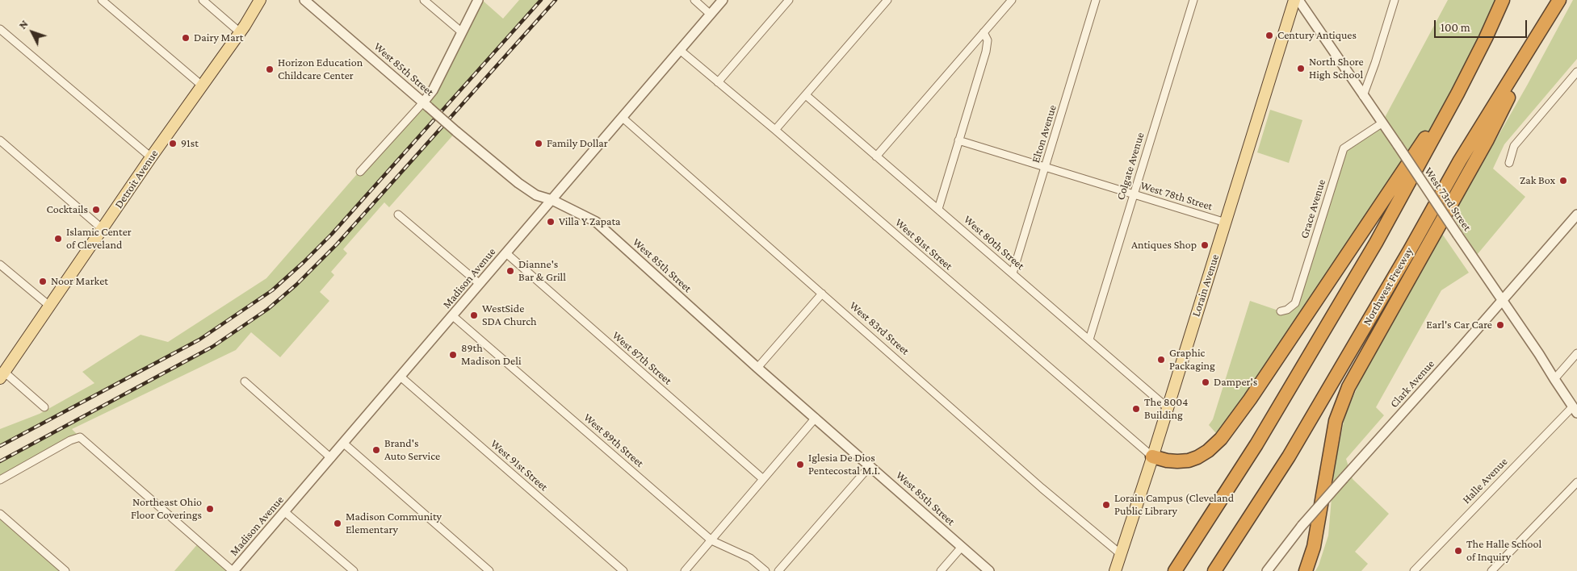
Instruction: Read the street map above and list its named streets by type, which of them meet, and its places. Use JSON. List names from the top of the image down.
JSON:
{
  "streets": {
    "highway": ["Northwest Freeway"],
    "main road": ["Detroit Avenue", "Lorain Avenue"],
    "street": [
      "West 85th Street",
      "Elton Avenue",
      "Colgate Avenue",
      "West 78th Street",
      "West 73rd Street",
      "Grace Avenue",
      "West 80th Street",
      "West 81st Street",
      "Madison Avenue",
      "West 83rd Street",
      "West 87th Street",
      "Clark Avenue",
      "West 89th Street",
      "West 91st Street",
      "Halle Avenue"
    ]
  },
  "crossings": [
    ["West 85th Street", "Madison Avenue"],
    ["Elton Avenue", "West 78th Street"],
    ["Elton Avenue", "West 80th Street"],
    ["Colgate Avenue", "West 78th Street"],
    ["Colgate Avenue", "West 80th Street"],
    ["West 78th Street", "Lorain Avenue"],
    ["West 73rd Street", "Grace Avenue"],
    ["West 73rd Street", "Clark Avenue"],
    ["West 73rd Street", "Halle Avenue"],
    ["West 80th Street", "Lorain Avenue"],
    ["West 81st Street", "Madison Avenue"],
    ["West 81st Street", "Lorain Avenue"],
    ["Madison Avenue", "West 83rd Street"],
    ["Madison Avenue", "West 87th Street"],
    ["Madison Avenue", "West 89th Street"],
    ["Madison Avenue", "West 91st Street"],
    ["Lorain Avenue", "West 83rd Street"]
  ],
  "places": [
    "Century Antiques",
    "Dairy Mart",
    "North Shore High School",
    "Horizon Education Childcare Center",
    "91st",
    "Family Dollar",
    "Zak Box",
    "Cocktails",
    "Villa Y Zapata",
    "Islamic Center of Cleveland",
    "Antiques Shop",
    "Dianne's Bar & Grill",
    "Noor Market",
    "WestSide SDA Church",
    "Earl's Car Care",
    "89th Madison Deli",
    "Graphic Packaging",
    "Damper's",
    "The 8004 Building",
    "Brand's Auto Service",
    "Iglesia De Dios Pentecostal M.I.",
    "Lorain Campus (Cleveland Public Library",
    "Northeast Ohio Floor Coverings",
    "Madison Community Elementary",
    "The Halle School of Inquiry"
  ],
  "scale_bar": "100 m",
  "north": "top left"
}
